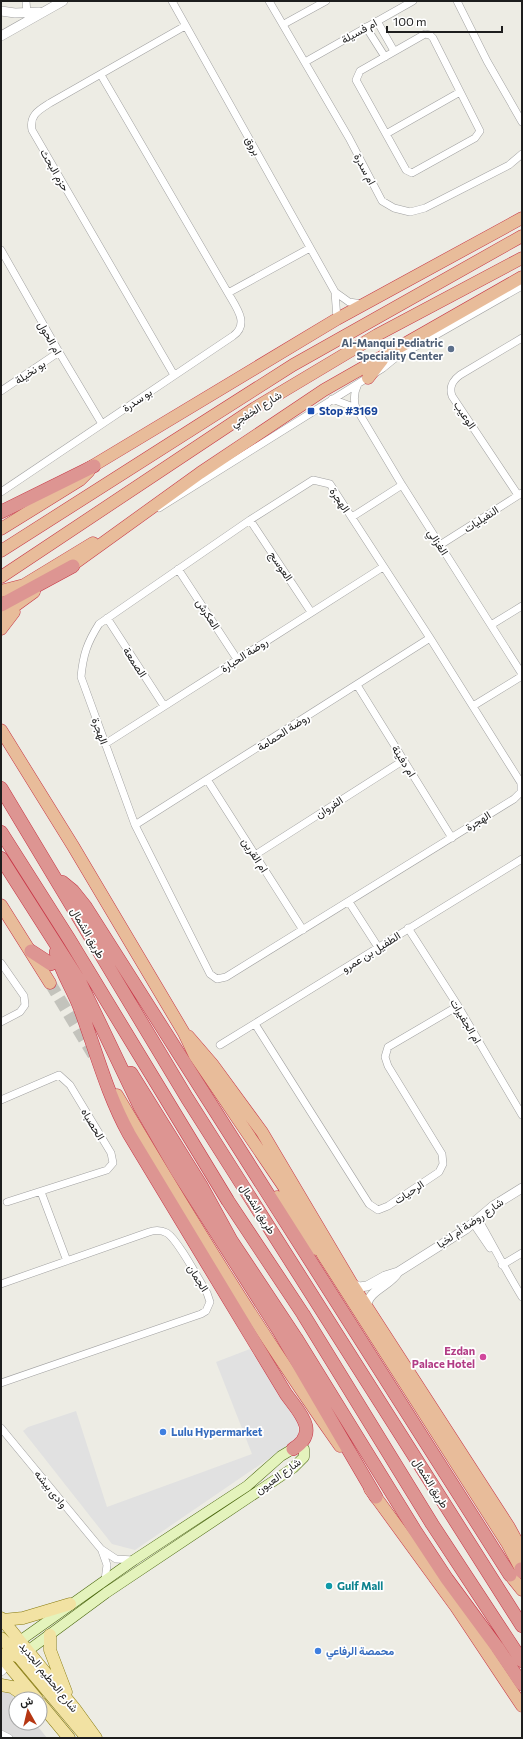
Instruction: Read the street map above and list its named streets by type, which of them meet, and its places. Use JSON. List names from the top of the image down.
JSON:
{
  "streets": {
    "highway": ["شارع الخفجي", "طريق الشمال"],
    "main road": ["شارع العيون", "شارع الحطيم الجديد"],
    "street": [
      "ام فسيلة",
      "بروق",
      "ام سدرة",
      "حزم البحث",
      "ام الحول",
      "بو نخيلة",
      "بو سدرة",
      "الوعيب",
      "الهجرة",
      "النفيليات",
      "الغزالي",
      "العوسج",
      "العكرش",
      "روضة الحبارة",
      "الصمعة",
      "روضة الحمامة",
      "ام دفينة",
      "الفروان",
      "ام القرين",
      "الطفيل بن عمرو",
      "ام الجفيرات",
      "الحصباه",
      "الرحيات",
      "شارع روضة أم لخبا",
      "الجمان",
      "وادى بيشه"
    ]
  },
  "crossings": [
    ["ام فسيلة", "ام سدرة"],
    ["بروق", "حزم البحث"],
    ["حزم البحث", "بو سدرة"],
    ["ام الحول", "بو نخيلة"],
    ["ام الحول", "بو سدرة"],
    ["الوعيب", "النفيليات"],
    ["الهجرة", "الغزالي"],
    ["الهجرة", "العوسج"],
    ["الهجرة", "العكرش"],
    ["الهجرة", "روضة الحبارة"],
    ["الهجرة", "الصمعة"],
    ["الهجرة", "روضة الحمامة"],
    ["الهجرة", "ام دفينة"],
    ["الهجرة", "ام القرين"],
    ["النفيليات", "الغزالي"],
    ["العوسج", "روضة الحبارة"],
    ["العكرش", "روضة الحبارة"],
    ["روضة الحبارة", "الصمعة"],
    ["روضة الحمامة", "ام دفينة"],
    ["روضة الحمامة", "ام القرين"],
    ["ام دفينة", "الفروان"],
    ["الفروان", "ام القرين"],
    ["الطفيل بن عمرو", "ام الجفيرات"],
    ["الطفيل بن عمرو", "الرحيات"],
    ["ام الجفيرات", "الرحيات"],
    ["شارع العيون", "وادى بيشه"],
    ["شارع العيون", "شارع الحطيم الجديد"]
  ],
  "places": {
    "other": [
      "Al-Manqui Pediatric Speciality Center",
      "Ezdan Palace Hotel",
      "Lulu Hypermarket",
      "Gulf Mall",
      "محمصة الرفاعي"
    ],
    "transit": ["Stop #3169"]
  },
  "scale_bar": "100 m",
  "north": "top"
}
